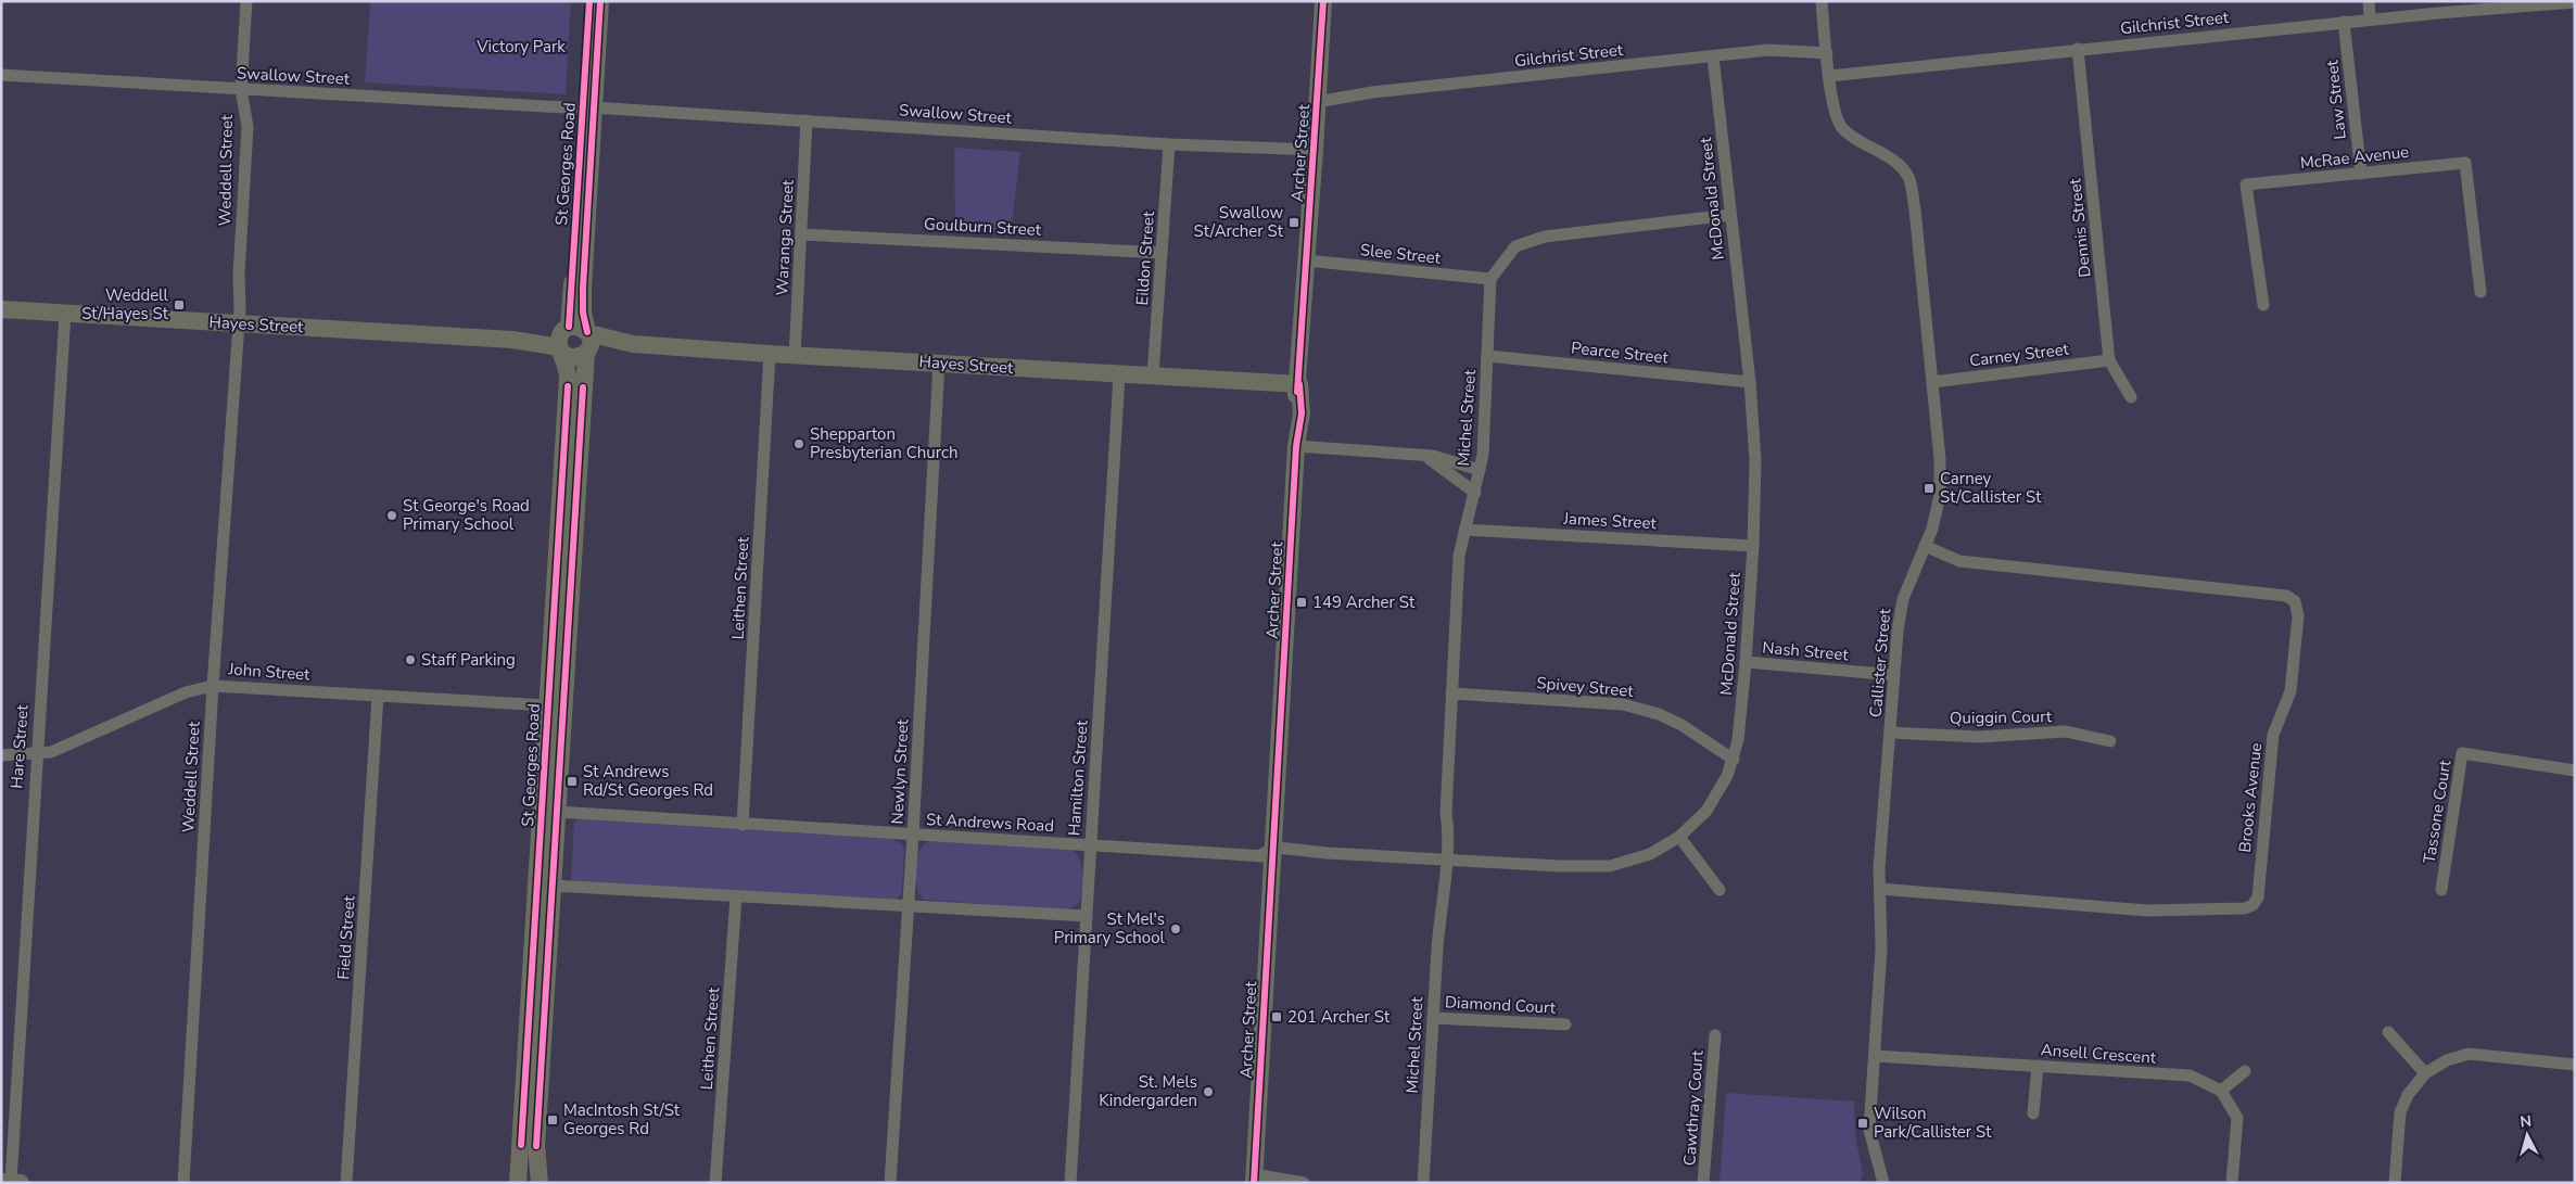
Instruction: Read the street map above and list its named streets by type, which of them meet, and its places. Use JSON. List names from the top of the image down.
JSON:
{
  "streets": {
    "street": [
      "Gilchrist Street",
      "Swallow Street",
      "Law Street",
      "Archer Street",
      "McRae Avenue",
      "St Georges Road",
      "Weddell Street",
      "McDonald Street",
      "Goulburn Street",
      "Dennis Street",
      "Waranga Street",
      "Slee Street",
      "Eildon Street",
      "Hayes Street",
      "Pearce Street",
      "Carney Street",
      "Michel Street",
      "James Street",
      "Leithen Street",
      "Nash Street",
      "Callister Street",
      "John Street",
      "Spivey Street",
      "Quiggin Court",
      "Hare Street",
      "Newlyn Street",
      "Hamilton Street",
      "Brooks Avenue",
      "Tassone Court",
      "St Andrews Road",
      "Field Street",
      "Diamond Court",
      "Ansell Crescent",
      "Cawthray Court"
    ]
  },
  "crossings": [
    ["Gilchrist Street", "Law Street"],
    ["Gilchrist Street", "Archer Street"],
    ["Gilchrist Street", "McDonald Street"],
    ["Gilchrist Street", "Dennis Street"],
    ["Gilchrist Street", "Callister Street"],
    ["Swallow Street", "Archer Street"],
    ["Swallow Street", "St Georges Road"],
    ["Swallow Street", "Weddell Street"],
    ["Swallow Street", "Waranga Street"],
    ["Swallow Street", "Eildon Street"],
    ["Law Street", "McRae Avenue"],
    ["Archer Street", "McDonald Street"],
    ["Archer Street", "Slee Street"],
    ["Archer Street", "Hayes Street"],
    ["Archer Street", "St Andrews Road"],
    ["St Georges Road", "Hayes Street"],
    ["St Georges Road", "John Street"],
    ["St Georges Road", "St Andrews Road"],
    ["Weddell Street", "Hayes Street"],
    ["Weddell Street", "John Street"],
    ["McDonald Street", "Pearce Street"],
    ["McDonald Street", "Michel Street"],
    ["McDonald Street", "James Street"],
    ["McDonald Street", "Nash Street"],
    ["McDonald Street", "Spivey Street"],
    ["McDonald Street", "St Andrews Road"],
    ["Goulburn Street", "Waranga Street"],
    ["Goulburn Street", "Eildon Street"],
    ["Dennis Street", "Carney Street"],
    ["Waranga Street", "Hayes Street"],
    ["Slee Street", "Michel Street"],
    ["Eildon Street", "Hayes Street"],
    ["Hayes Street", "Leithen Street"],
    ["Hayes Street", "Hare Street"],
    ["Hayes Street", "Newlyn Street"],
    ["Hayes Street", "Hamilton Street"],
    ["Pearce Street", "Michel Street"],
    ["Carney Street", "Callister Street"],
    ["Michel Street", "James Street"],
    ["Michel Street", "Spivey Street"],
    ["Michel Street", "Diamond Court"],
    ["Leithen Street", "St Andrews Road"],
    ["Nash Street", "Callister Street"],
    ["Callister Street", "Quiggin Court"],
    ["Callister Street", "Brooks Avenue"],
    ["Callister Street", "Ansell Crescent"],
    ["John Street", "Hare Street"],
    ["John Street", "Field Street"],
    ["Newlyn Street", "St Andrews Road"],
    ["Hamilton Street", "St Andrews Road"]
  ],
  "parks": ["Victory Park"],
  "places": {
    "transit": [
      "Swallow St/Archer St",
      "Weddell St/Hayes St",
      "Carney St/Callister St",
      "149 Archer St",
      "St Andrews Rd/St Georges Rd",
      "201 Archer St",
      "MacIntosh St/St Georges Rd",
      "Wilson Park/Callister St"
    ],
    "other": [
      "Shepparton Presbyterian Church",
      "St George's Road Primary School",
      "Staff Parking",
      "St Mel's Primary School",
      "St. Mels Kindergarden"
    ]
  },
  "north": "top"
}
